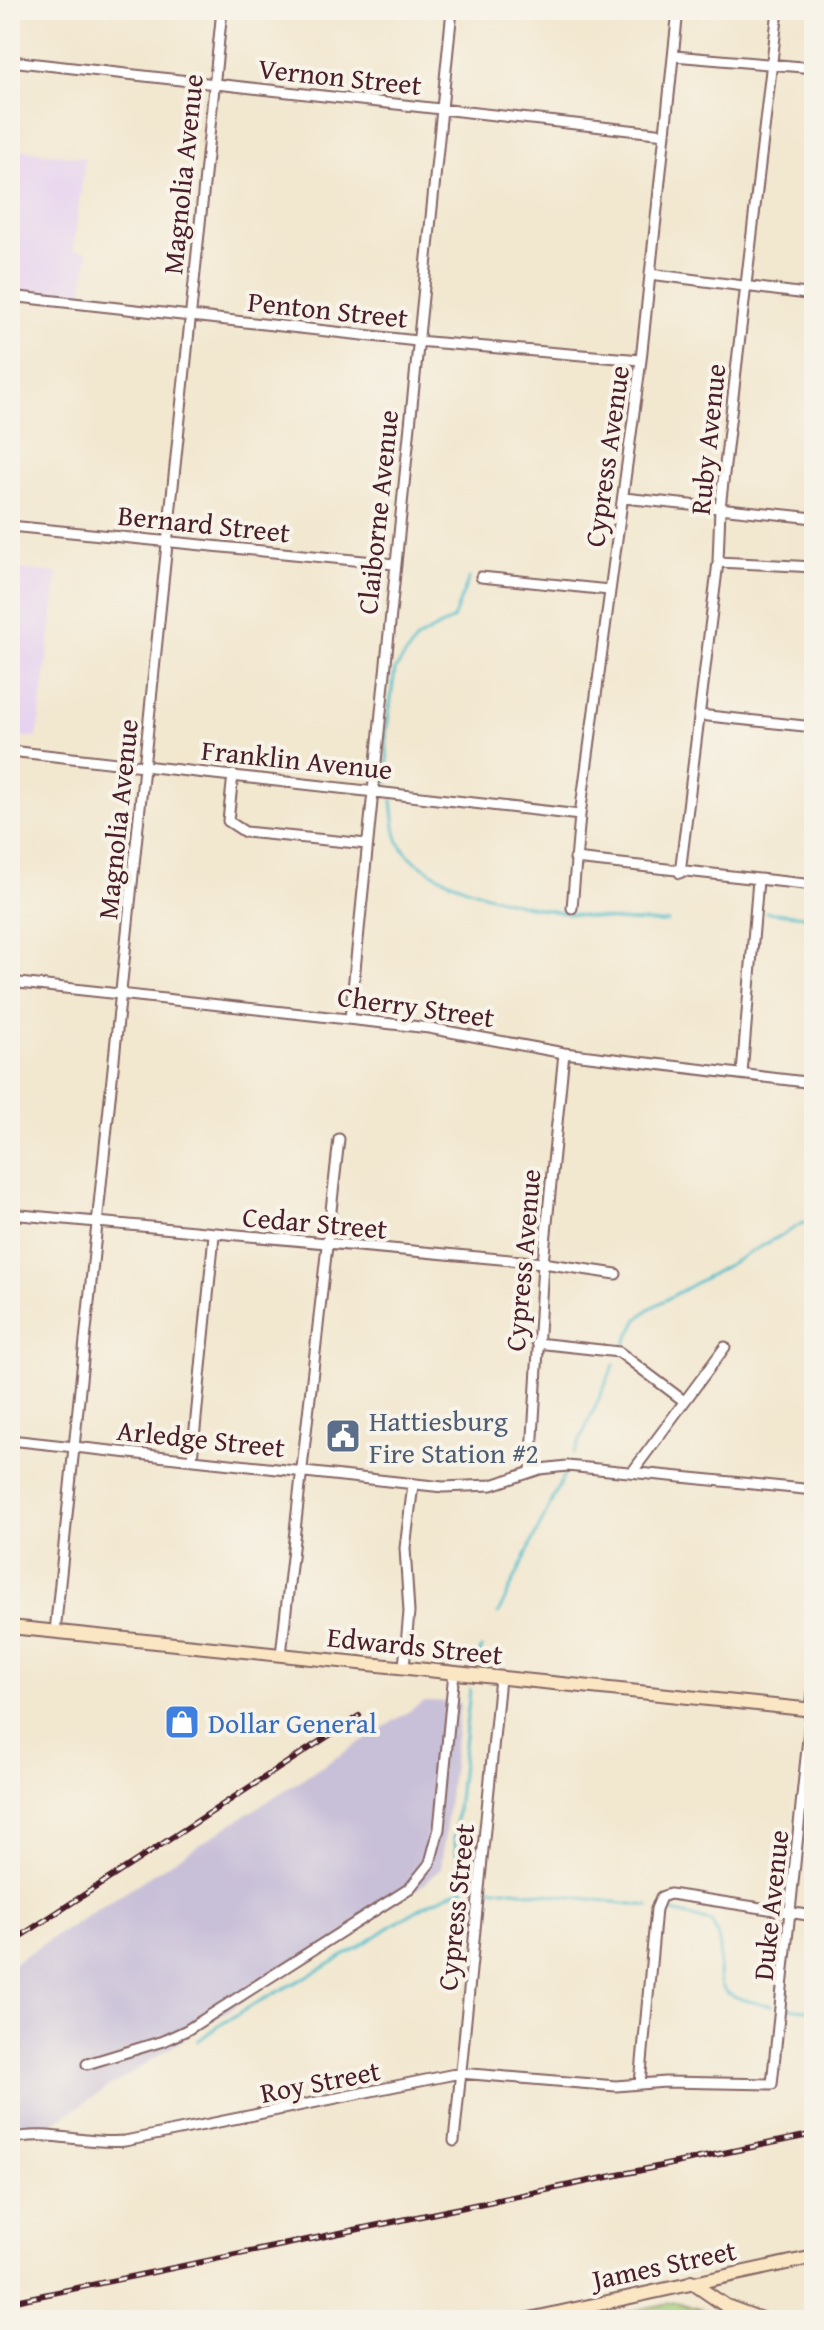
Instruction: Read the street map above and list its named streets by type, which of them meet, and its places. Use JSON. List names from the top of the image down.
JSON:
{
  "streets": {
    "main road": ["Edwards Street", "James Street"],
    "street": [
      "Vernon Street",
      "Magnolia Avenue",
      "Penton Street",
      "Ruby Avenue",
      "Cypress Avenue",
      "Claiborne Avenue",
      "Bernard Street",
      "Franklin Avenue",
      "Cherry Street",
      "Cedar Street",
      "Arledge Street",
      "Duke Avenue",
      "Cypress Street",
      "Roy Street"
    ]
  },
  "crossings": [
    ["Vernon Street", "Magnolia Avenue"],
    ["Vernon Street", "Cypress Avenue"],
    ["Vernon Street", "Claiborne Avenue"],
    ["Magnolia Avenue", "Penton Street"],
    ["Magnolia Avenue", "Bernard Street"],
    ["Magnolia Avenue", "Franklin Avenue"],
    ["Magnolia Avenue", "Cherry Street"],
    ["Magnolia Avenue", "Cedar Street"],
    ["Magnolia Avenue", "Arledge Street"],
    ["Magnolia Avenue", "Edwards Street"],
    ["Penton Street", "Cypress Avenue"],
    ["Penton Street", "Claiborne Avenue"],
    ["Cypress Avenue", "Franklin Avenue"],
    ["Cypress Avenue", "Cherry Street"],
    ["Cypress Avenue", "Cedar Street"],
    ["Cypress Avenue", "Arledge Street"],
    ["Claiborne Avenue", "Bernard Street"],
    ["Claiborne Avenue", "Franklin Avenue"],
    ["Claiborne Avenue", "Cherry Street"],
    ["Edwards Street", "Duke Avenue"],
    ["Edwards Street", "Cypress Street"],
    ["Duke Avenue", "Roy Street"],
    ["Cypress Street", "Roy Street"]
  ],
  "places": {
    "public building": ["Hattiesburg Fire Station #2"],
    "shop": ["Dollar General"]
  }
}
